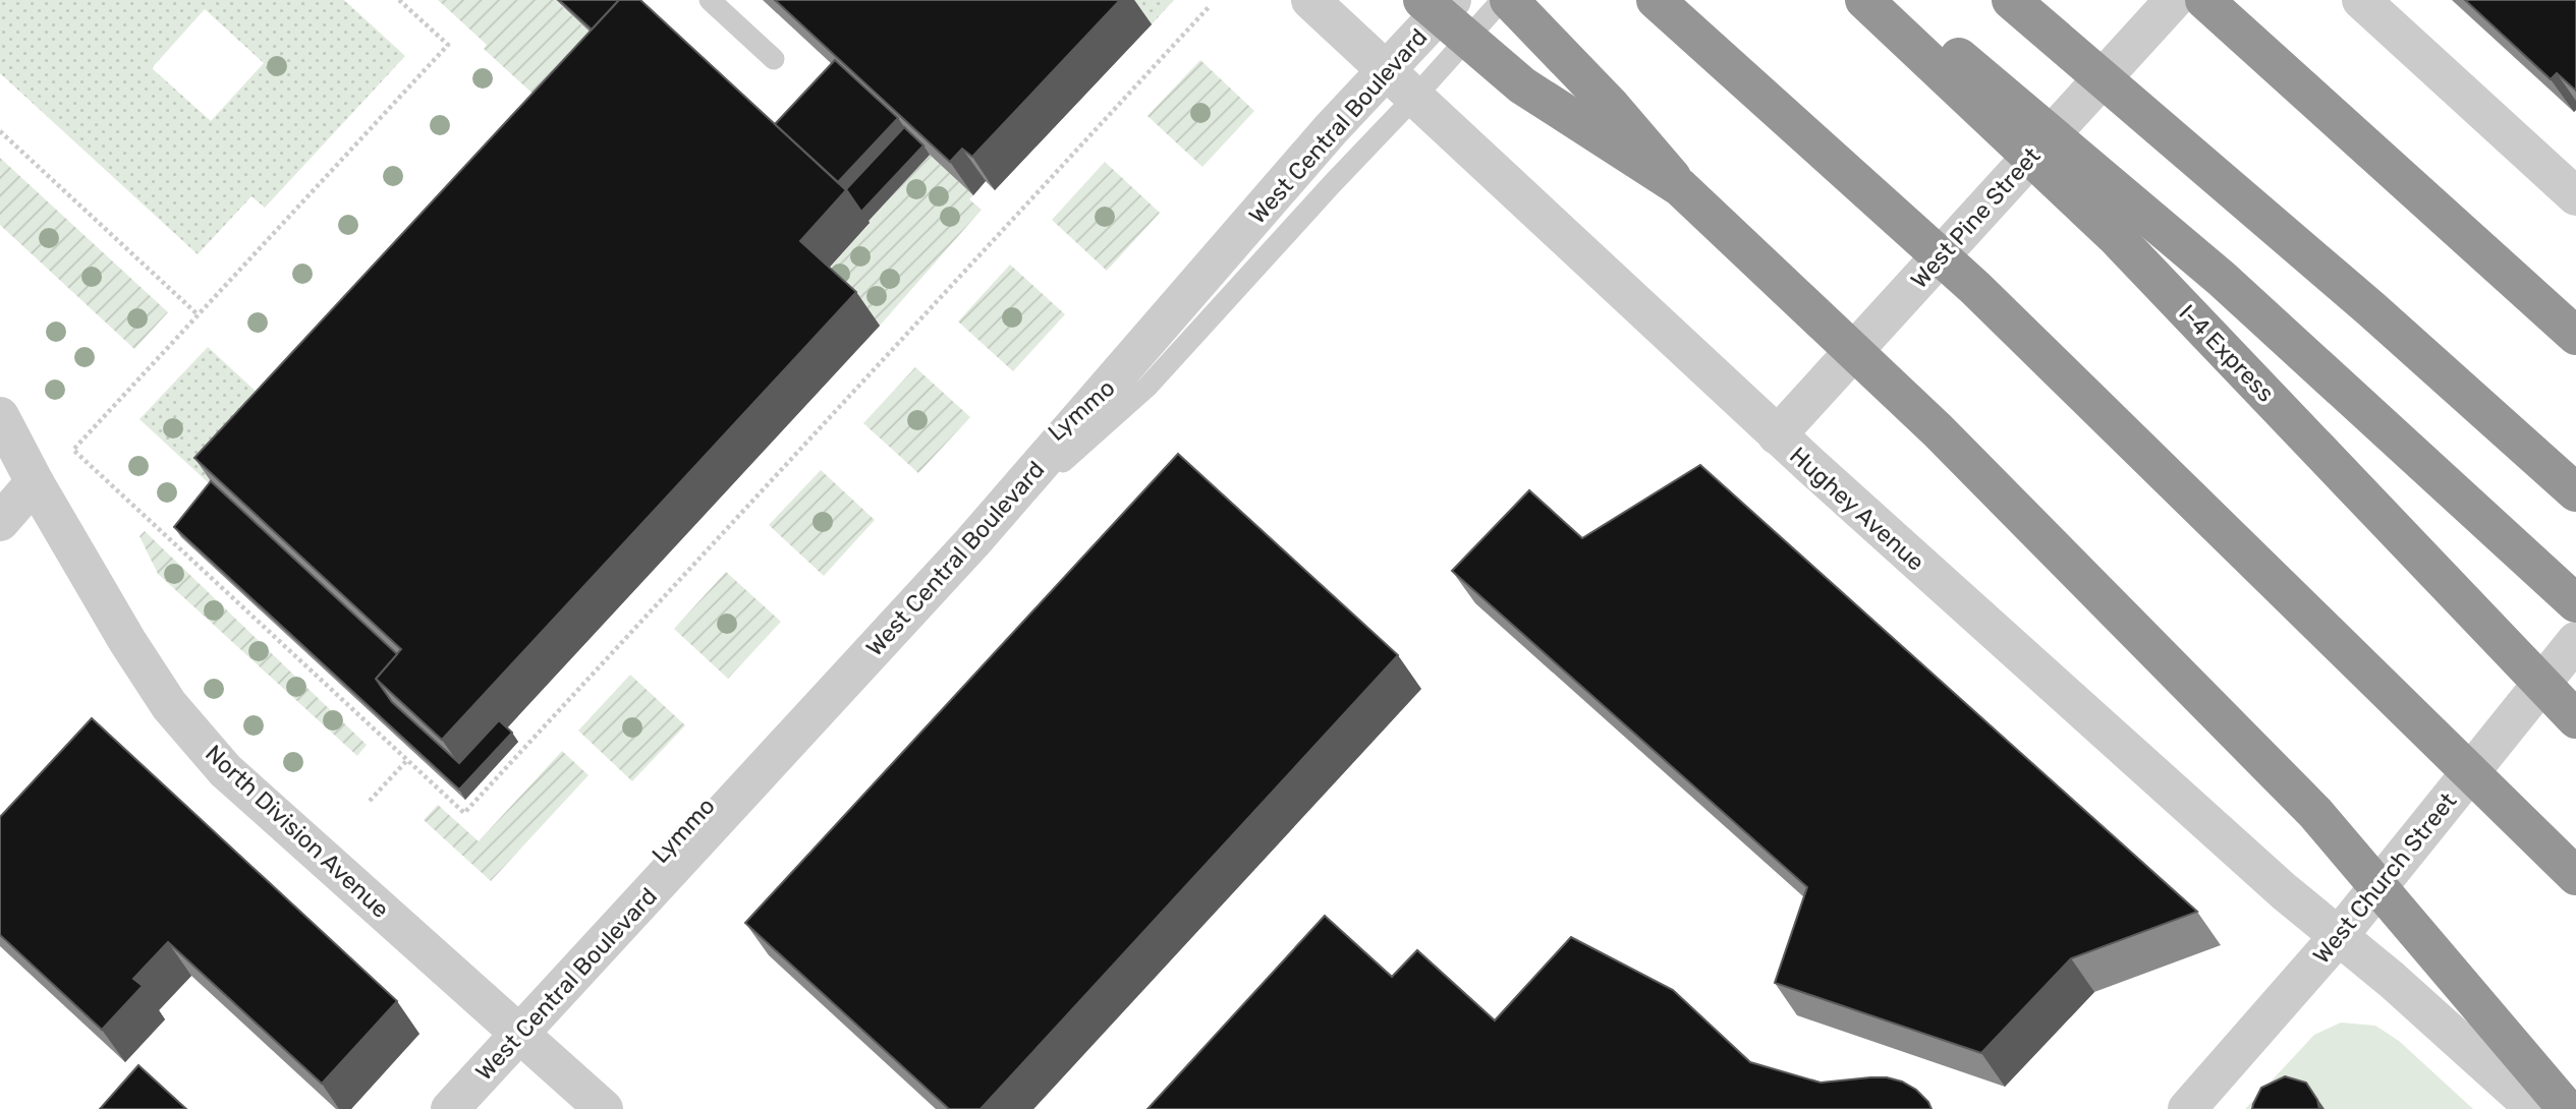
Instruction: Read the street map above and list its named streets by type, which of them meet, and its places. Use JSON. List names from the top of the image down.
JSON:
{
  "streets": {
    "highway": ["I-4 Express"],
    "street": [
      "West Central Boulevard",
      "West Pine Street",
      "Hughey Avenue",
      "North Division Avenue",
      "West Church Street"
    ],
    "lane": ["Lymmo"]
  },
  "crossings": [
    ["West Central Boulevard", "Lymmo"],
    ["West Central Boulevard", "Hughey Avenue"],
    ["West Central Boulevard", "North Division Avenue"],
    ["West Pine Street", "Hughey Avenue"],
    ["Lymmo", "Hughey Avenue"],
    ["Lymmo", "North Division Avenue"],
    ["Hughey Avenue", "West Church Street"]
  ]
}
